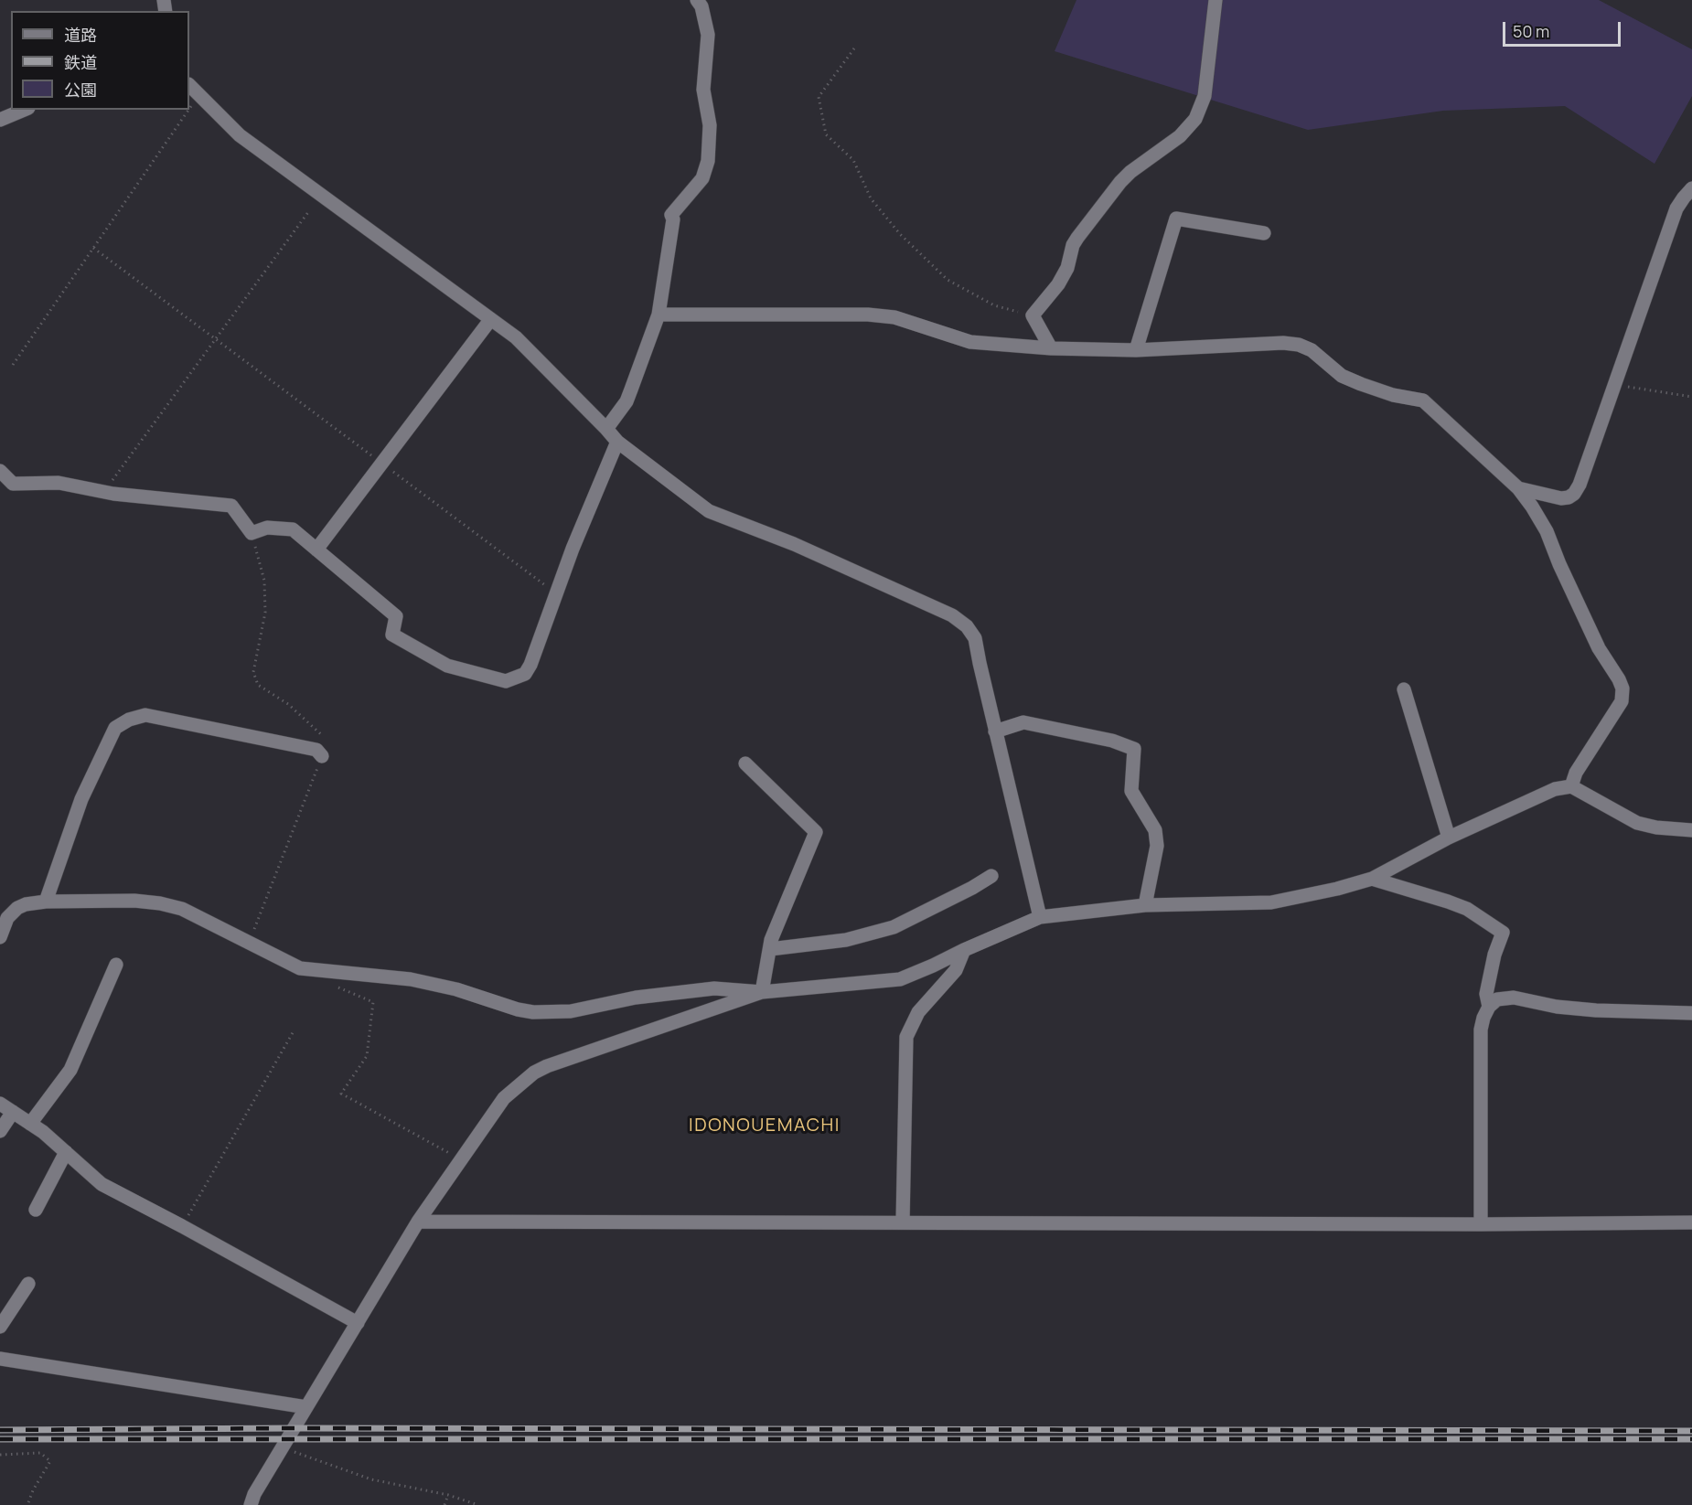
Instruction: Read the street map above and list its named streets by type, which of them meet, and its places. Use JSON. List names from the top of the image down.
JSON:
{
  "districts": ["IDONOUEMACHI"],
  "legend": ["道路", "鉄道", "公園"],
  "scale_bar": "50 m"
}
